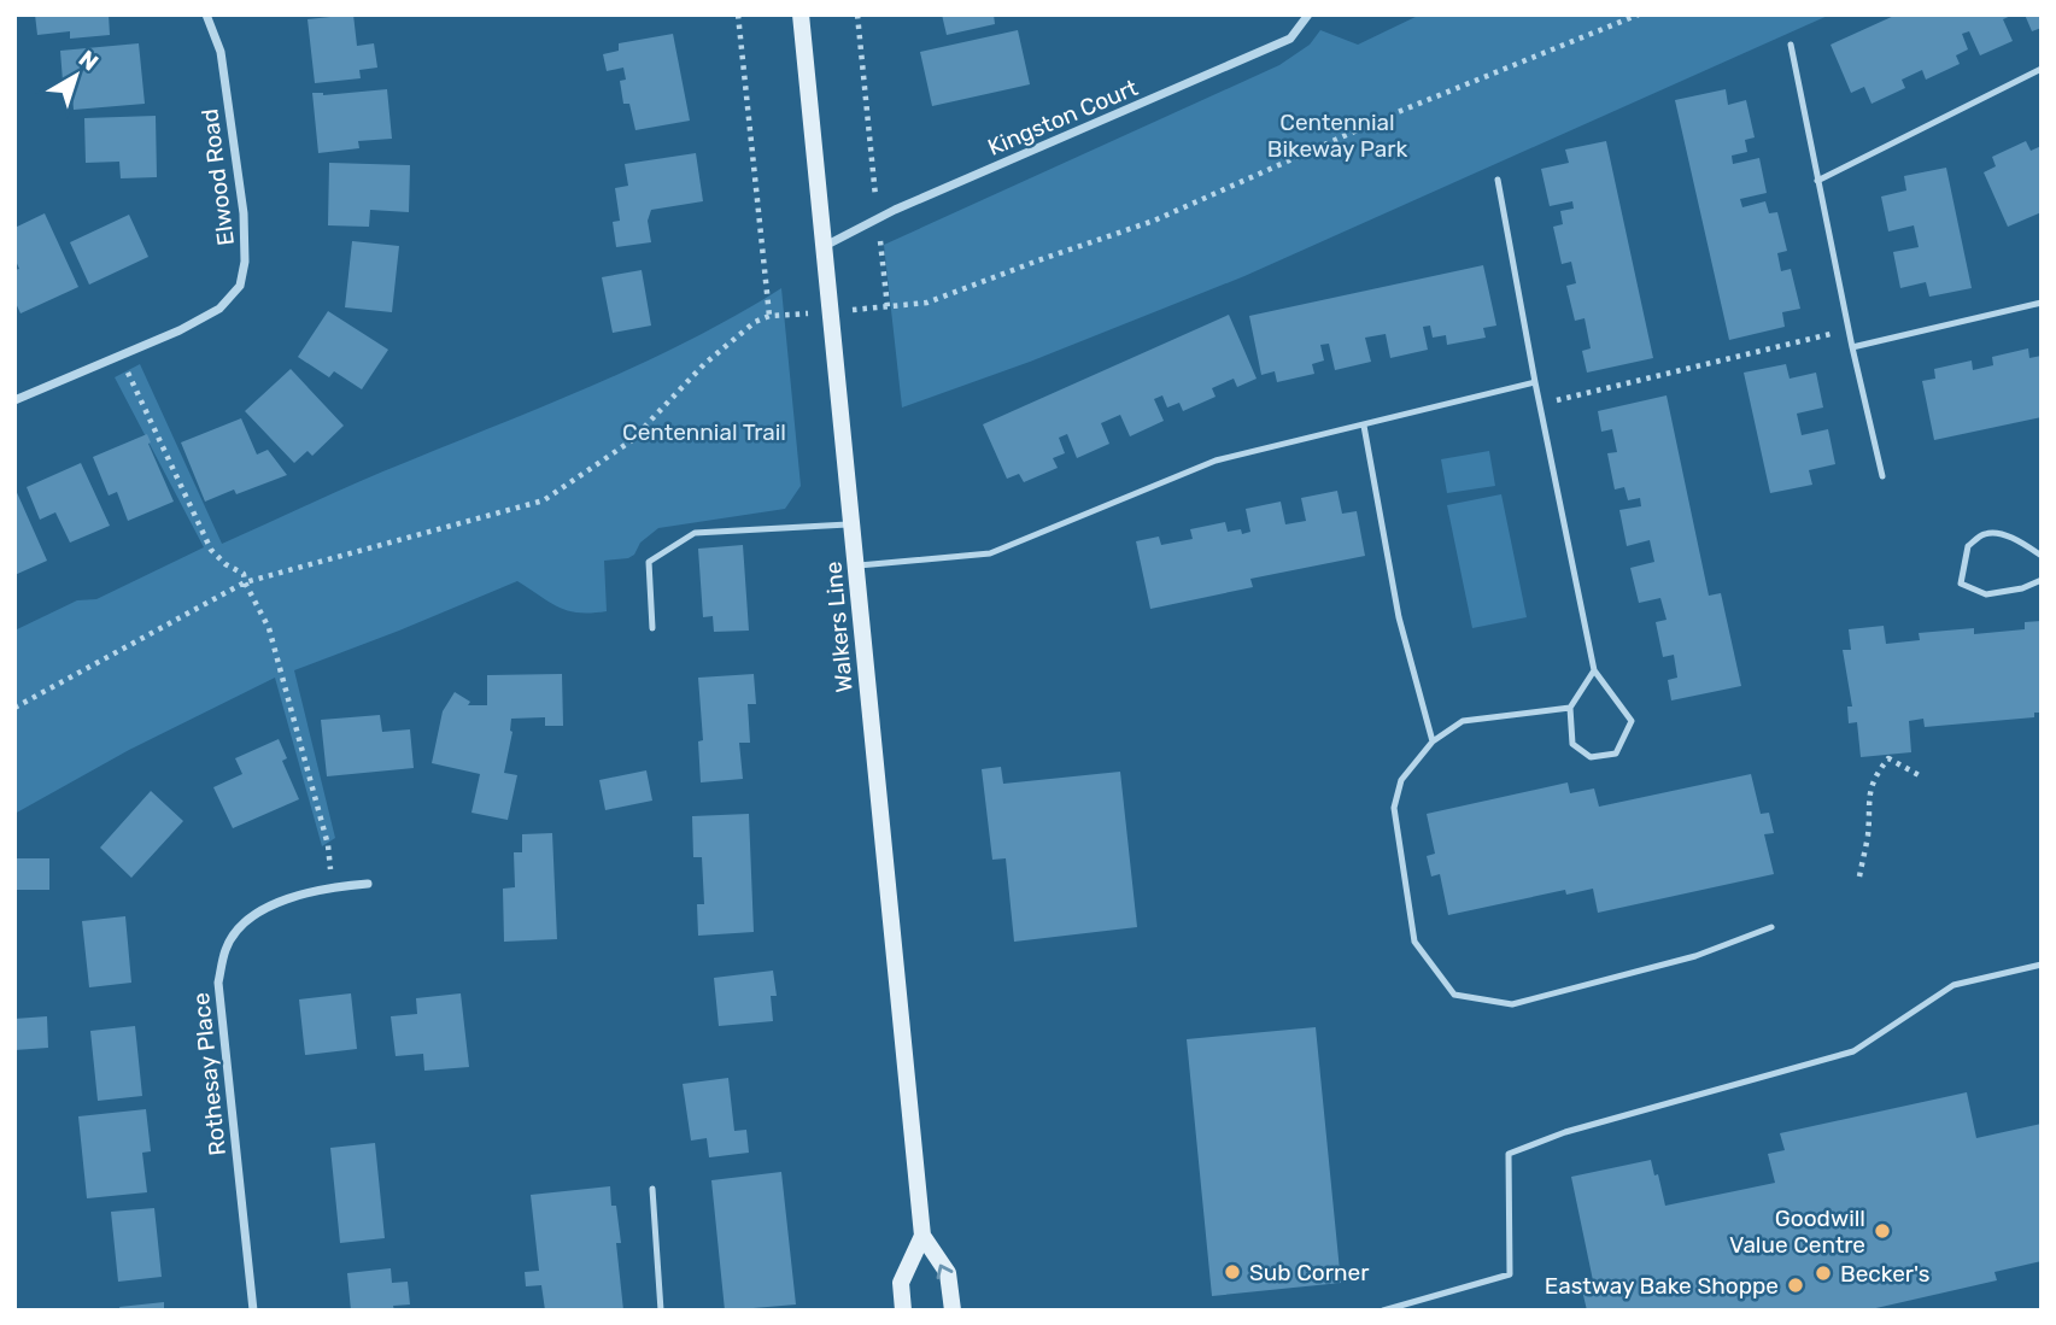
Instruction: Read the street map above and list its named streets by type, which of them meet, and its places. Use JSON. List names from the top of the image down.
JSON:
{
  "streets": {
    "main road": ["Walkers Line"],
    "street": ["Kingston Court", "Elwood Road", "Rothesay Place"]
  },
  "crossings": [
    ["Kingston Court", "Walkers Line"]
  ],
  "parks": ["Centennial Bikeway Park", "Centennial Trail"],
  "places": [
    "Goodwill Value Centre",
    "Sub Corner",
    "Becker's",
    "Eastway Bake Shoppe"
  ],
  "north": "top right"
}
